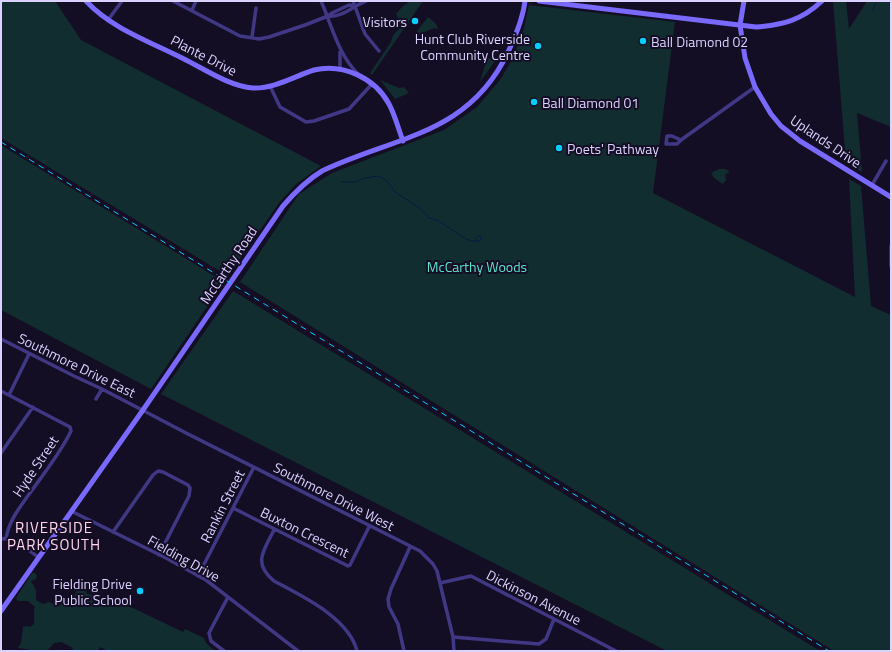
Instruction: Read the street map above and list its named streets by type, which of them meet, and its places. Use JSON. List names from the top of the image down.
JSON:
{
  "streets": {
    "street": [
      "Plante Drive",
      "Uplands Drive",
      "McCarthy Road",
      "Southmore Drive East",
      "Hyde Street",
      "Southmore Drive West",
      "Rankin Street",
      "Buxton Crescent",
      "Fielding Drive",
      "Dickinson Avenue"
    ]
  },
  "crossings": [
    ["Plante Drive", "McCarthy Road"],
    ["McCarthy Road", "Southmore Drive East"],
    ["McCarthy Road", "Southmore Drive West"],
    ["McCarthy Road", "Fielding Drive"],
    ["Southmore Drive East", "Southmore Drive West"],
    ["Southmore Drive West", "Rankin Street"],
    ["Southmore Drive West", "Buxton Crescent"],
    ["Southmore Drive West", "Dickinson Avenue"],
    ["Rankin Street", "Buxton Crescent"],
    ["Rankin Street", "Fielding Drive"]
  ],
  "districts": ["RIVERSIDE PARK SOUTH"],
  "parks": ["McCarthy Woods"],
  "places": [
    "Visitors",
    "Ball Diamond 02",
    "Hunt Club Riverside Community Centre",
    "Ball Diamond 01",
    "Poets' Pathway",
    "Fielding Drive Public School"
  ]
}
